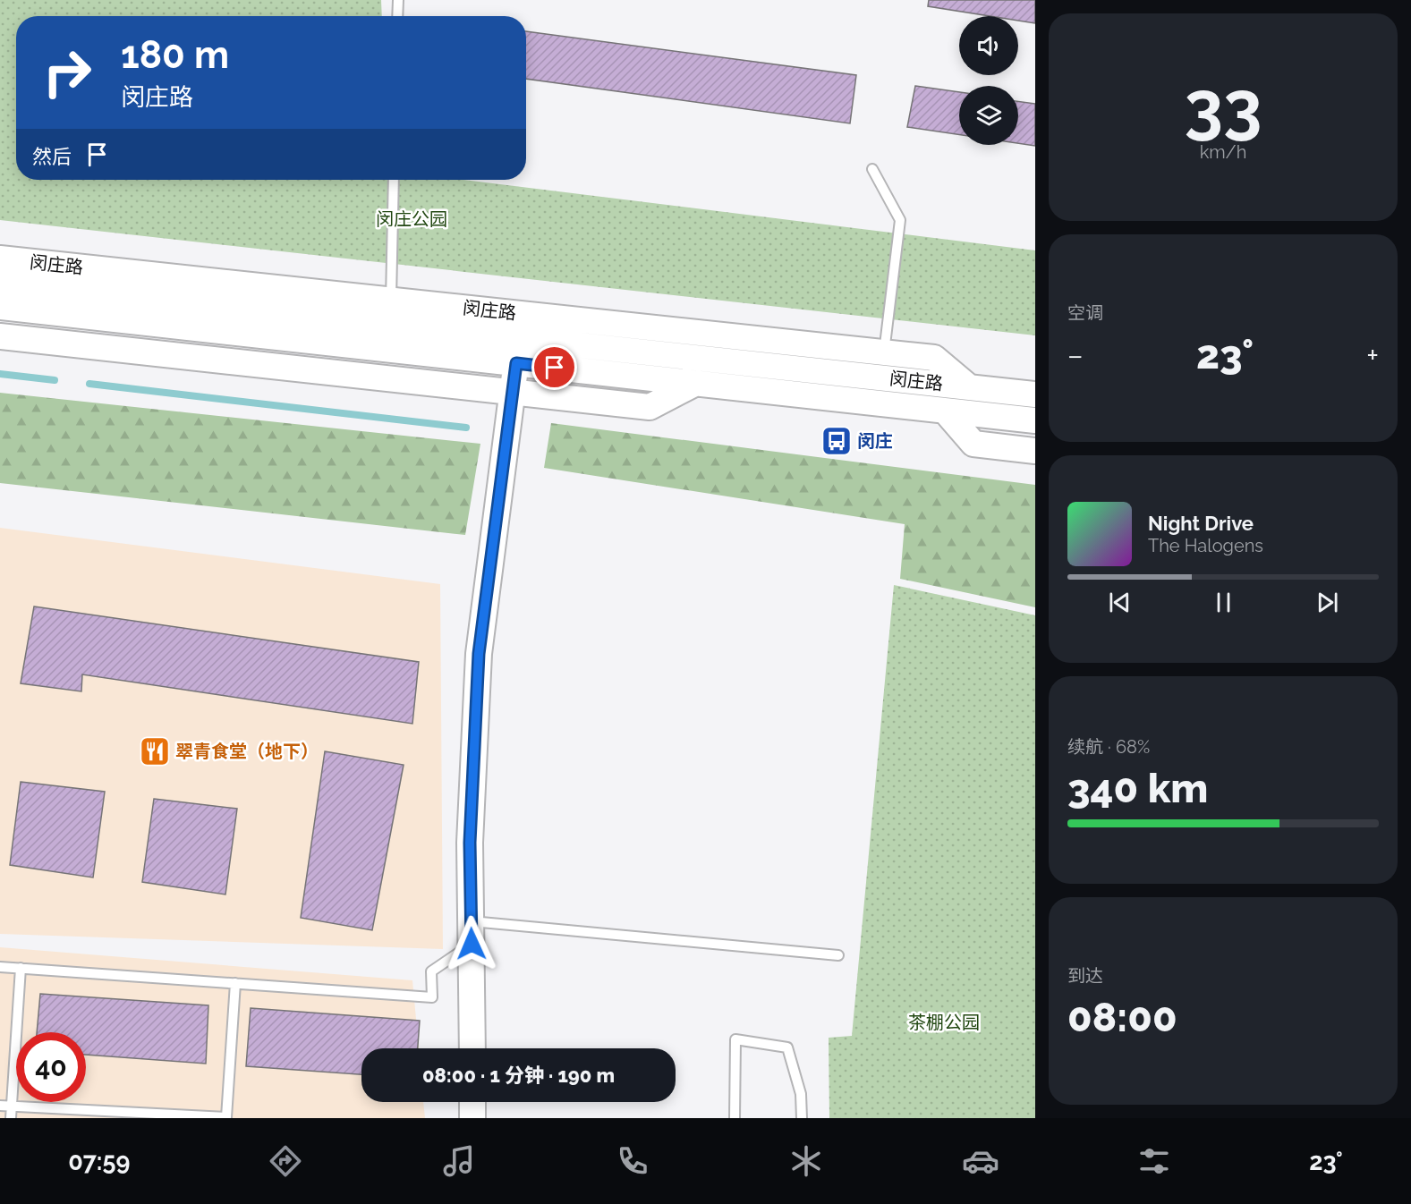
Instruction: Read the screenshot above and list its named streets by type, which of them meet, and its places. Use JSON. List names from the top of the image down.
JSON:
{
  "streets": {
    "street": ["闵庄路"]
  },
  "parks": ["闵庄公园", "茶棚公园"],
  "places": {
    "bus stop": ["闵庄"],
    "restaurant": ["翠青食堂（地下）"]
  },
  "page": {
    "tile": [
      ["33", "km/h"],
      "空调",
      ["续航 · 68%", "340 km"],
      ["到达", "08:00"]
    ],
    "turn": ["180 m", "闵庄路"],
    "then": "然后",
    "heat": ["−", "23°", "+"],
    "song": ["Night Drive", "The Halogens"],
    "limit": "40",
    "trip": "08:00 · 1 分钟 · 190 m",
    "tabs": ["07:59", "23°"]
  }
}
